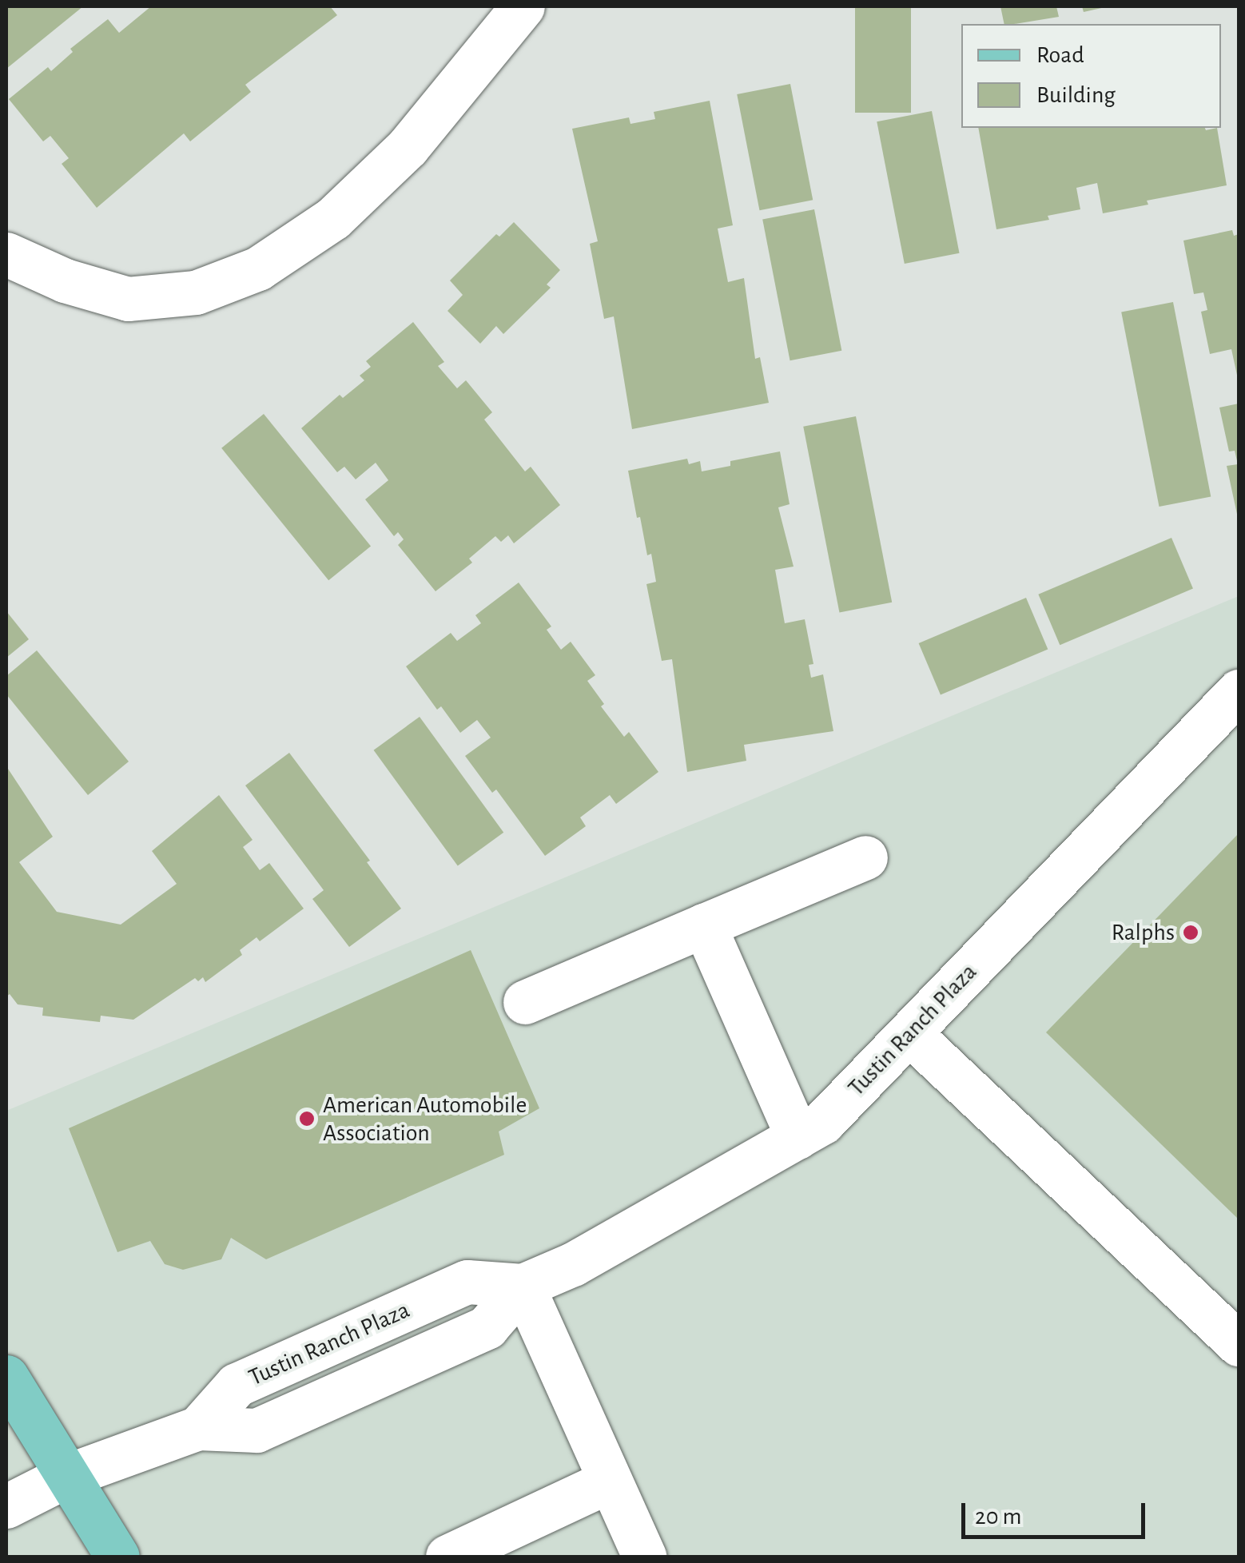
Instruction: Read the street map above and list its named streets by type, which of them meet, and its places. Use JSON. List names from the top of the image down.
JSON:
{
  "streets": {
    "lane": ["Tustin Ranch Plaza"]
  },
  "places": ["Ralphs", "American Automobile Association"],
  "legend": ["Road", "Building"],
  "scale_bar": "20 m"
}
